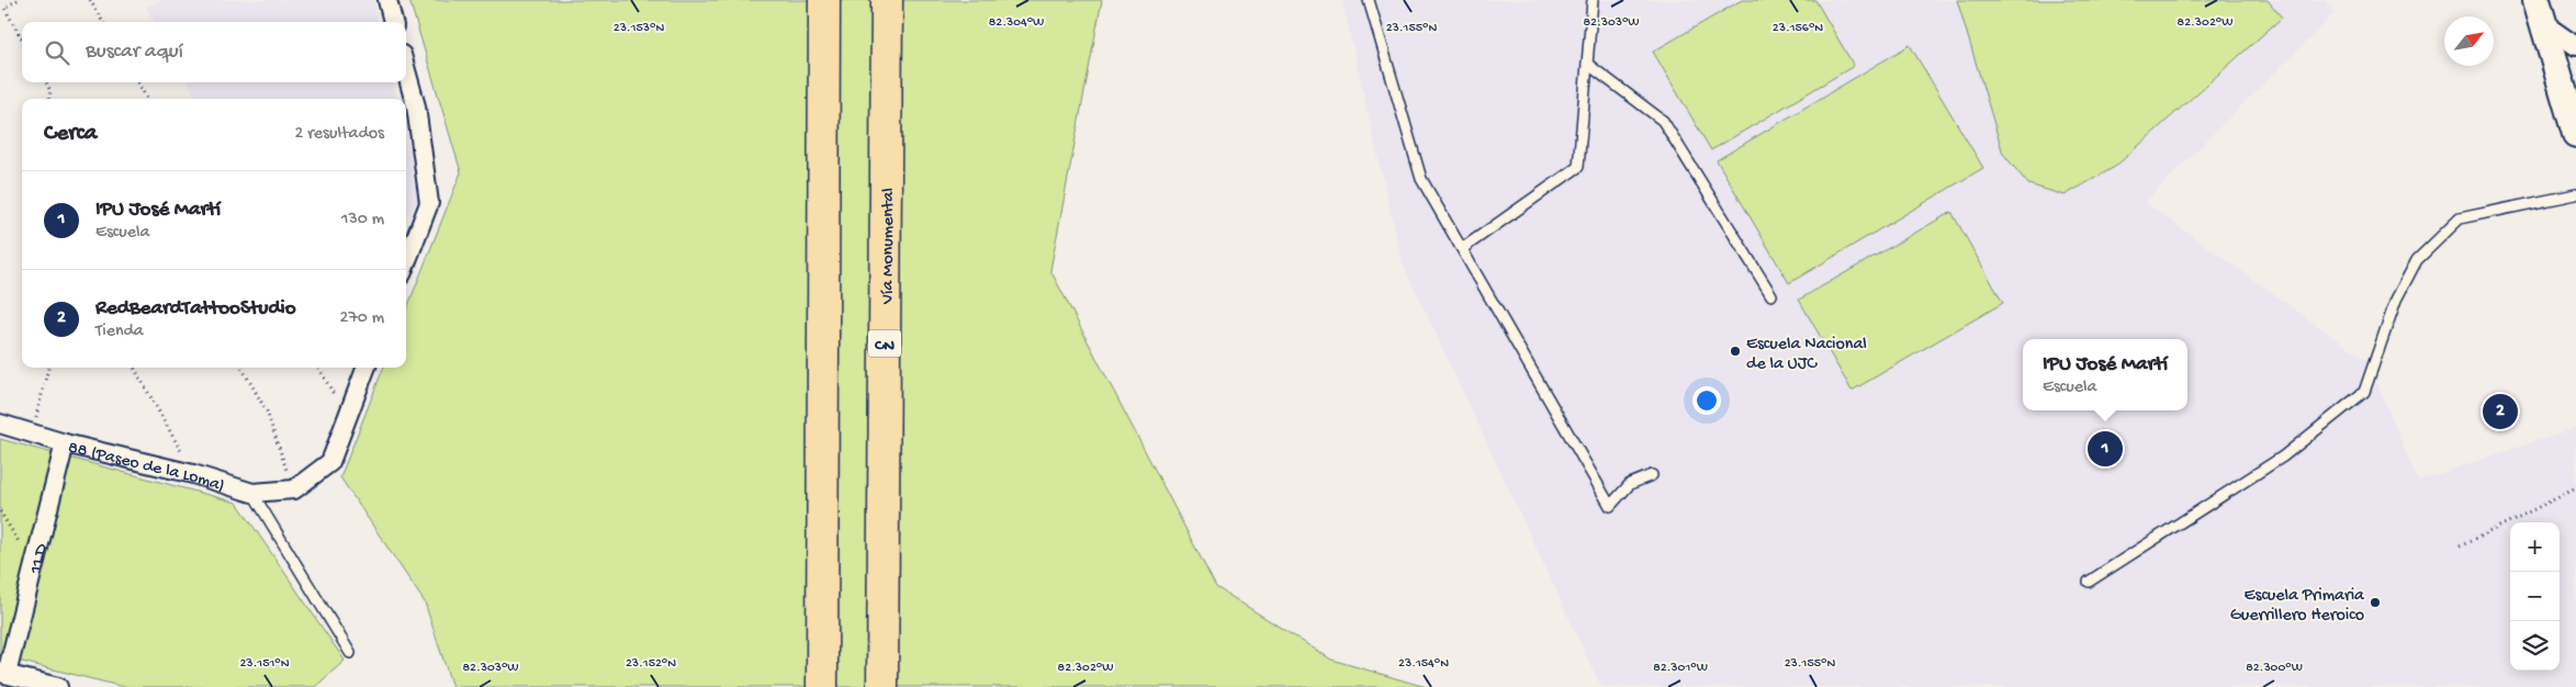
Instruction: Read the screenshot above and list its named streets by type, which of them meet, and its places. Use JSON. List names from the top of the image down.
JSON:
{
  "streets": {
    "highway": ["Vía Monumental", "CN"],
    "street": ["88 (Paseo de la Loma)", "11 D"]
  },
  "crossings": [
    ["88 (Paseo de la Loma)", "11 D"]
  ],
  "places": ["Escuela Nacional de la UJC", "Escuela Primaria Guerrillero Heroico"],
  "north": "top right",
  "page": {
    "search": "Buscar aquí",
    "heading": ["Cerca", "2 resultados"],
    "list": [
      {
        "mark": "1",
        "name": "IPU José Martí",
        "note": "Escuela",
        "value": "130 m"
      },
      {
        "mark": "2",
        "name": "RedBeardTattooStudio",
        "note": "Tienda",
        "value": "270 m"
      }
    ],
    "popup": ["IPU José Martí", "Escuela"],
    "pins": ["2", "1"],
    "map_buttons": ["+", "−"]
  },
  "coordinates": [
    "82.302°W",
    "82.304°W",
    "82.303°W",
    "23.153°N",
    "23.155°N",
    "23.156°N",
    "23.151°N",
    "23.152°N",
    "23.154°N",
    "82.301°W",
    "82.300°W"
  ]
}
